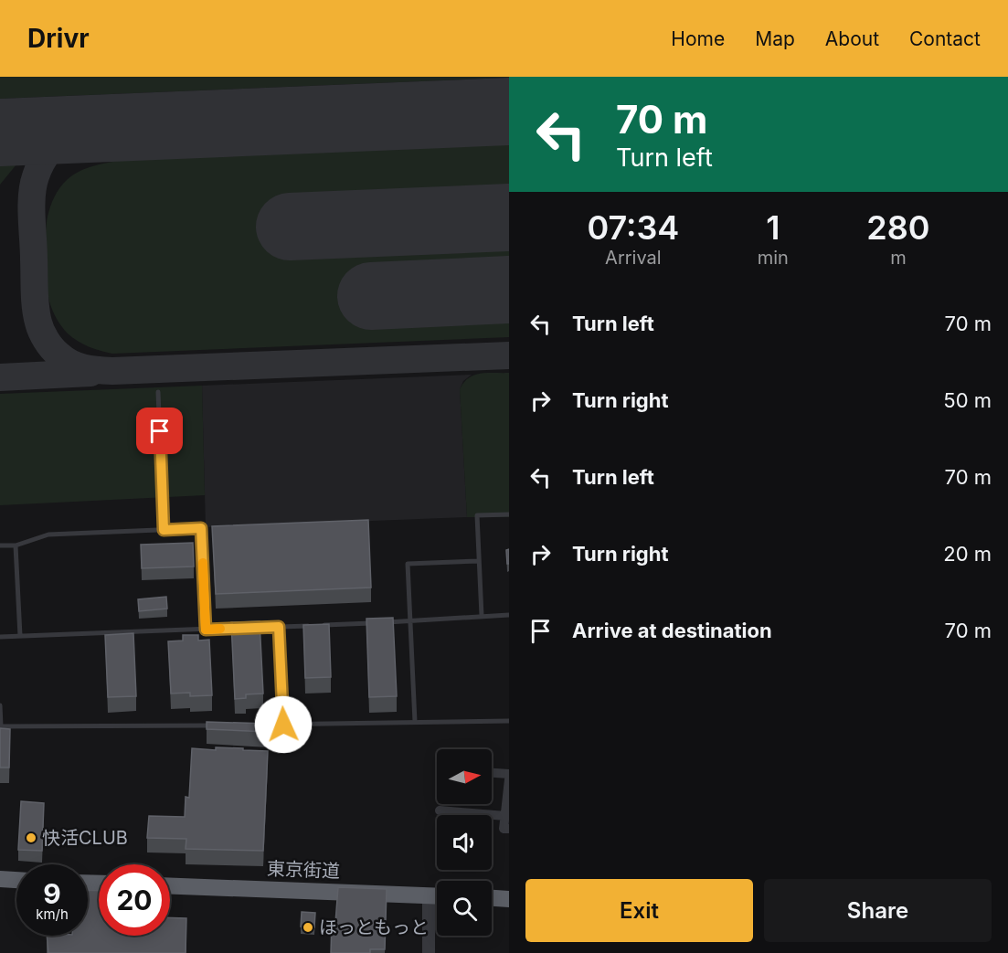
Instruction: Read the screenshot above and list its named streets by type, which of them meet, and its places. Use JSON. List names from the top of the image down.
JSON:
{
  "streets": {
    "highway": ["東京街道"]
  },
  "places": ["快活CLUB", "ほっともっと"],
  "north": "right",
  "page": {
    "header": "Drivr",
    "nav": [
      "Home",
      "Map",
      "About",
      "Contact"
    ],
    "turn": ["70 m", "Turn left"],
    "eta": [
      "07:34",
      "Arrival",
      "1",
      "min",
      "280",
      "m"
    ],
    "list": [
      {
        "name": "Turn left",
        "value": "70 m"
      },
      {
        "name": "Turn right",
        "value": "50 m"
      },
      {
        "name": "Turn left",
        "value": "70 m"
      },
      {
        "name": "Turn right",
        "value": "20 m"
      },
      {
        "name": "Arrive at destination",
        "value": "70 m"
      }
    ],
    "speed": "9 km/h",
    "limit": "20",
    "buttons": ["Exit", "Share"]
  }
}
